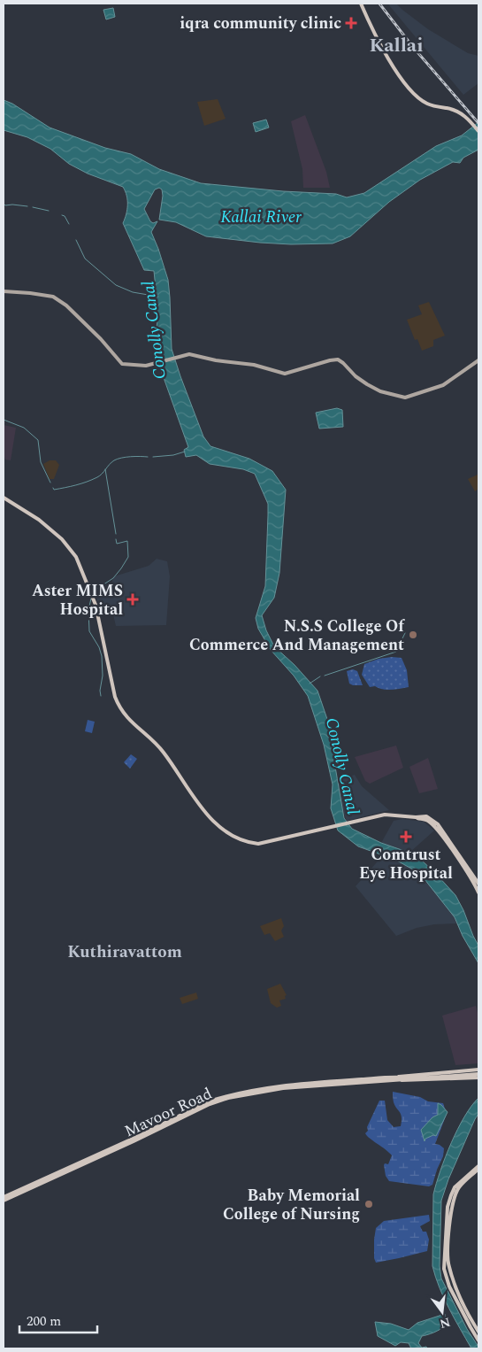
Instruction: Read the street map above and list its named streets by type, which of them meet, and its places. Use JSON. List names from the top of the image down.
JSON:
{
  "streets": {
    "main road": ["Mavoor Road"]
  },
  "districts": ["Kallai", "Kuthiravattom"],
  "water": ["Kallai River", "Conolly Canal"],
  "places": {
    "health": ["iqra community clinic", "Aster MIMS Hospital", "Comtrust Eye Hospital"],
    "other": ["N.S.S College Of Commerce And Management", "Baby Memorial College of Nursing"]
  },
  "scale_bar": "200 m",
  "north": "bottom"
}
